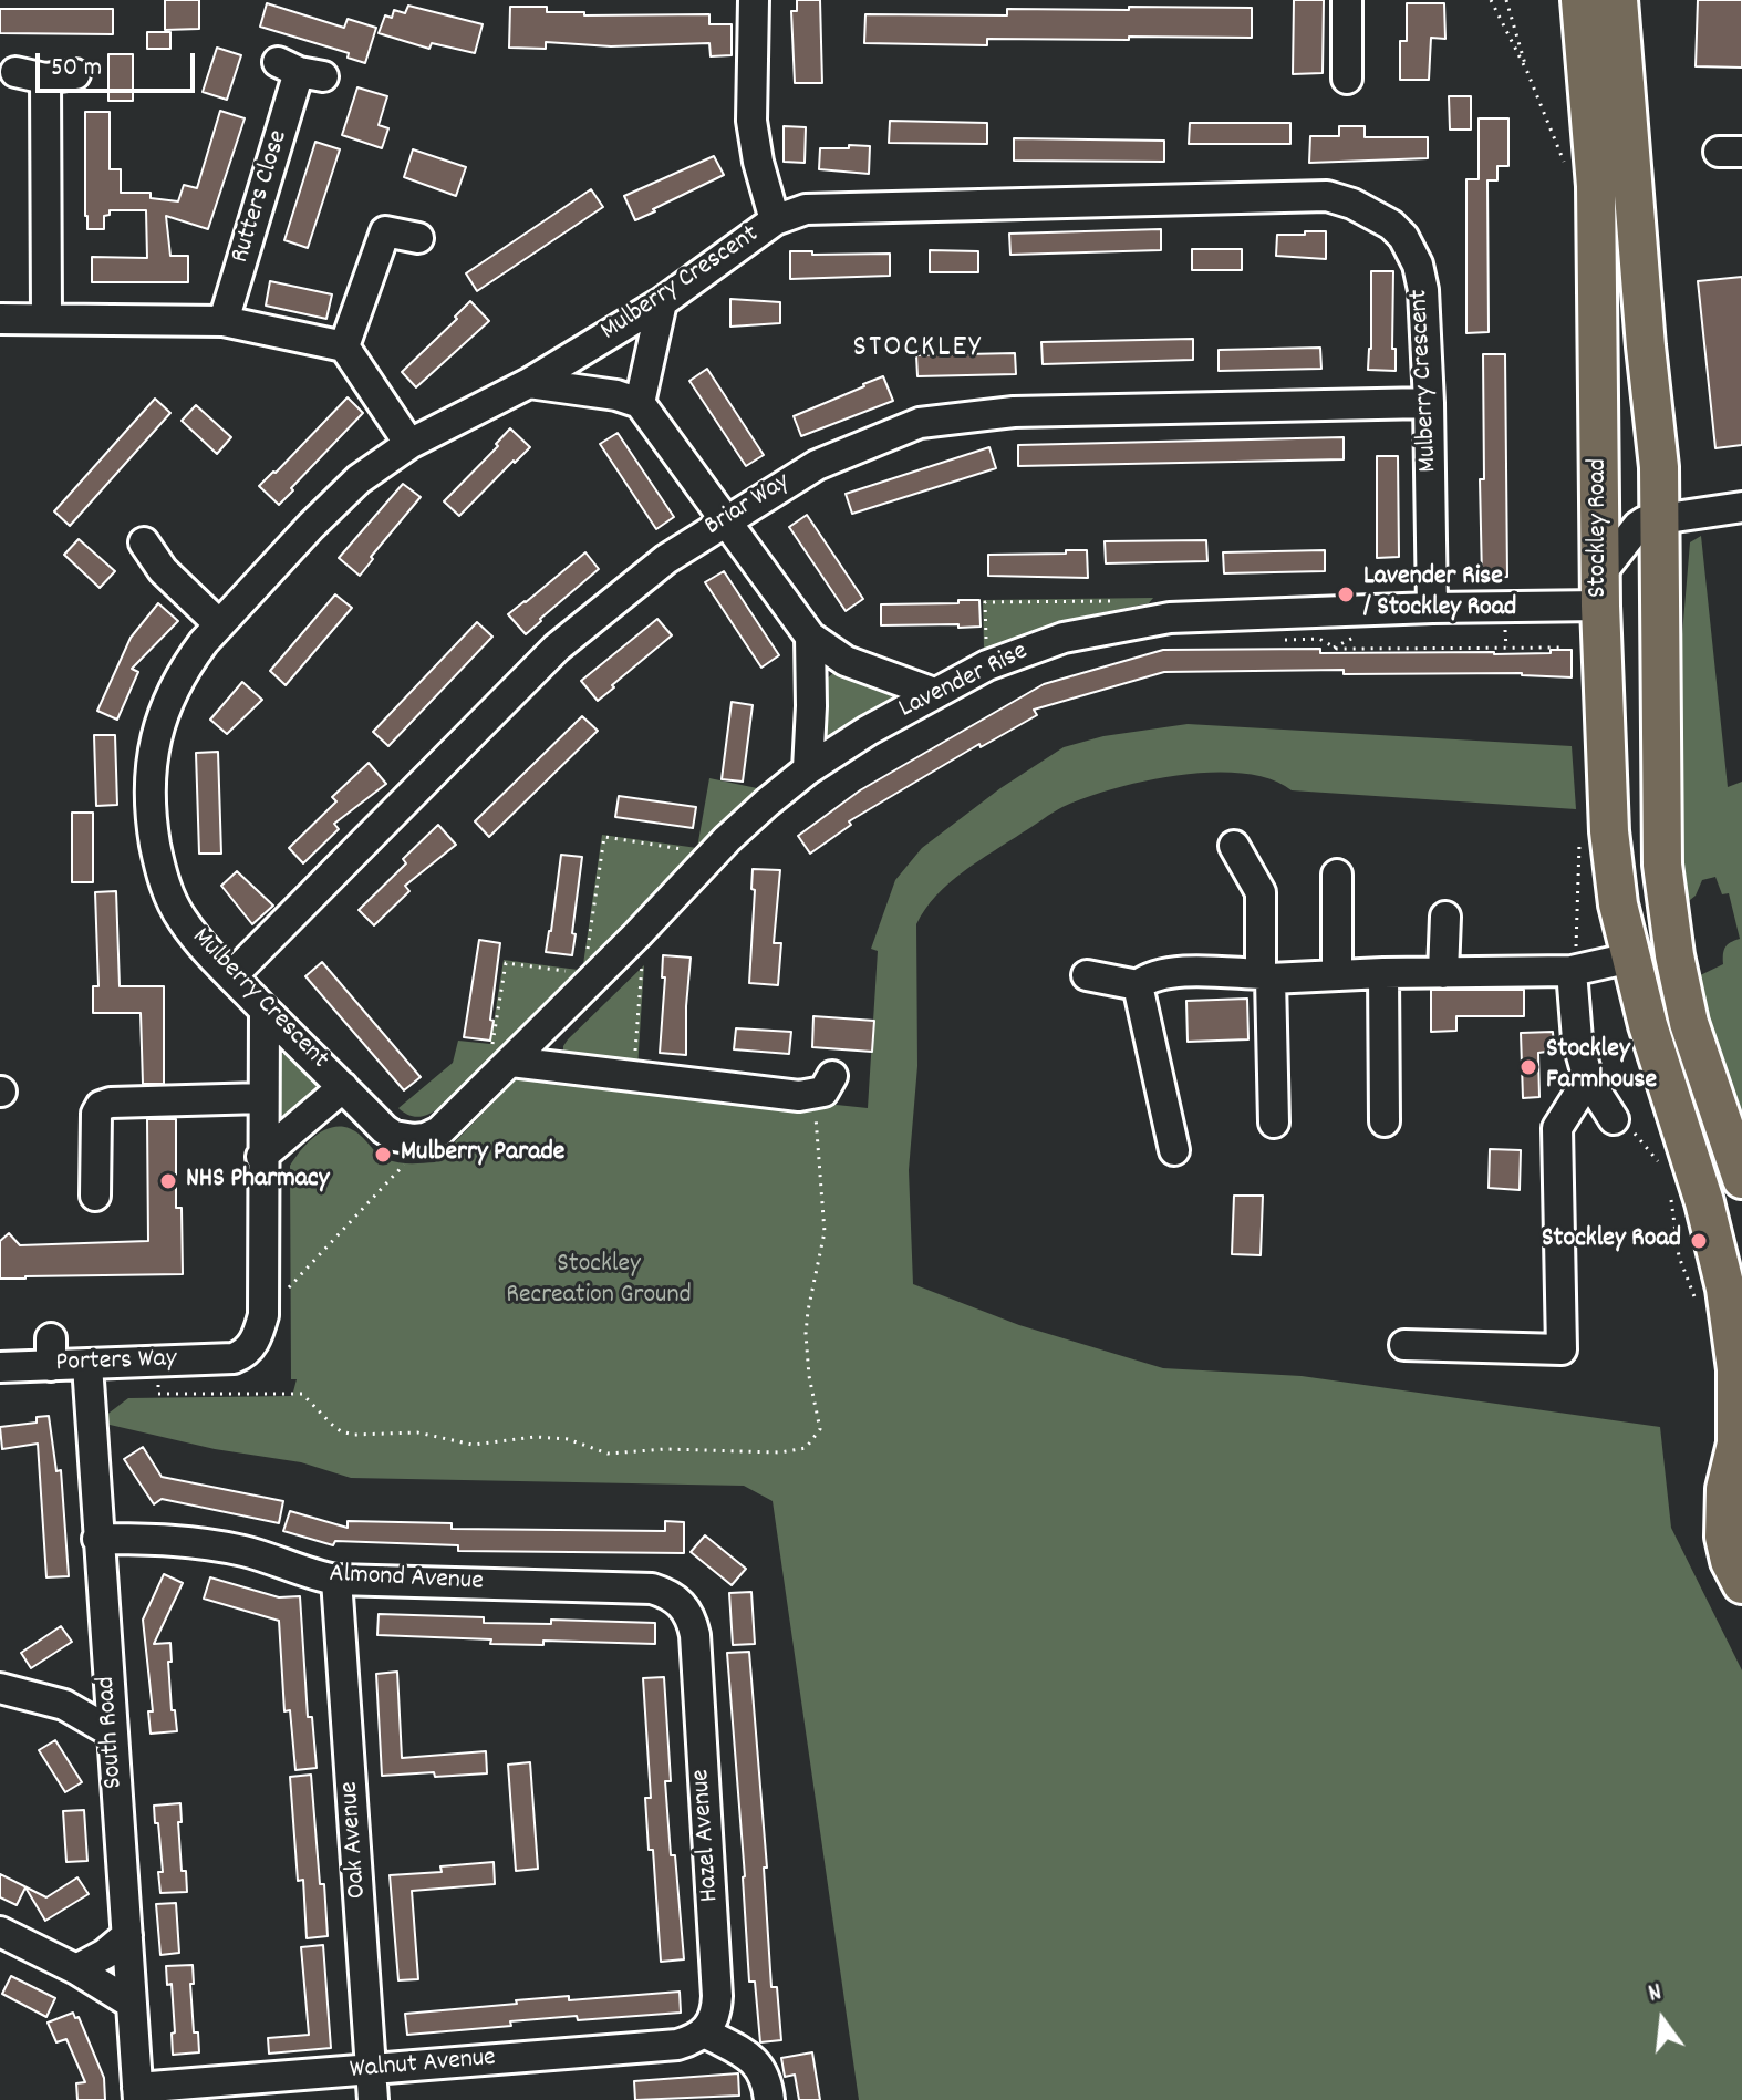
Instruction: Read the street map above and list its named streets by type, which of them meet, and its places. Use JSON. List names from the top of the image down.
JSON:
{
  "streets": {
    "main road": ["Stockley Road"],
    "street": [
      "Rutters Close",
      "Mulberry Crescent",
      "Briar Way",
      "Lavender Rise",
      "Porters Way",
      "Almond Avenue",
      "South Road",
      "Hazel Avenue",
      "Oak Avenue",
      "Walnut Avenue"
    ]
  },
  "crossings": [
    ["Mulberry Crescent", "Briar Way"],
    ["Mulberry Crescent", "Lavender Rise"],
    ["Stockley Road", "Lavender Rise"],
    ["Porters Way", "South Road"],
    ["Almond Avenue", "South Road"],
    ["Almond Avenue", "Hazel Avenue"],
    ["Almond Avenue", "Oak Avenue"],
    ["South Road", "Walnut Avenue"],
    ["Hazel Avenue", "Walnut Avenue"],
    ["Oak Avenue", "Walnut Avenue"]
  ],
  "districts": ["STOCKLEY"],
  "parks": ["Stockley Recreation Ground"],
  "places": [
    "Lavender Rise / Stockley Road",
    "Stockley Farmhouse",
    "Mulberry Parade",
    "NHS Pharmacy",
    "Stockley Road"
  ],
  "scale_bar": "50 m",
  "north": "top"
}
